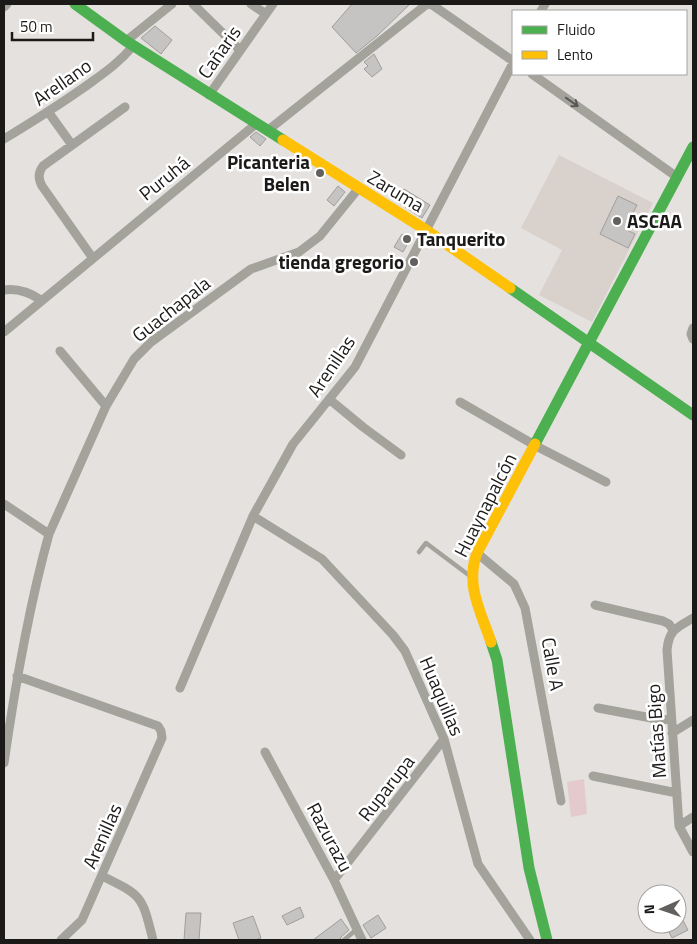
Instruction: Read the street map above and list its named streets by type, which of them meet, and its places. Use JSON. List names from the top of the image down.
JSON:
{
  "streets": {
    "street": [
      "Cañaris",
      "Arellano",
      "Puruhá",
      "Zaruma",
      "Guachapala",
      "Arenillas",
      "Huaynapalcón",
      "Calle A",
      "Huaquillas",
      "Matías Bigo",
      "Ruparupa",
      "Razurazu"
    ]
  },
  "crossings": [
    ["Cañaris", "Zaruma"],
    ["Arellano", "Zaruma"],
    ["Puruhá", "Zaruma"],
    ["Zaruma", "Guachapala"],
    ["Zaruma", "Arenillas"],
    ["Zaruma", "Huaynapalcón"],
    ["Guachapala", "Arenillas"],
    ["Arenillas", "Huaquillas"],
    ["Huaynapalcón", "Calle A"],
    ["Huaquillas", "Ruparupa"],
    ["Ruparupa", "Razurazu"]
  ],
  "places": [
    "Picanteria Belen",
    "ASCAA",
    "Tanquerito",
    "tienda gregorio"
  ],
  "legend": ["Fluido", "Lento"],
  "scale_bar": "50 m",
  "north": "left"
}
